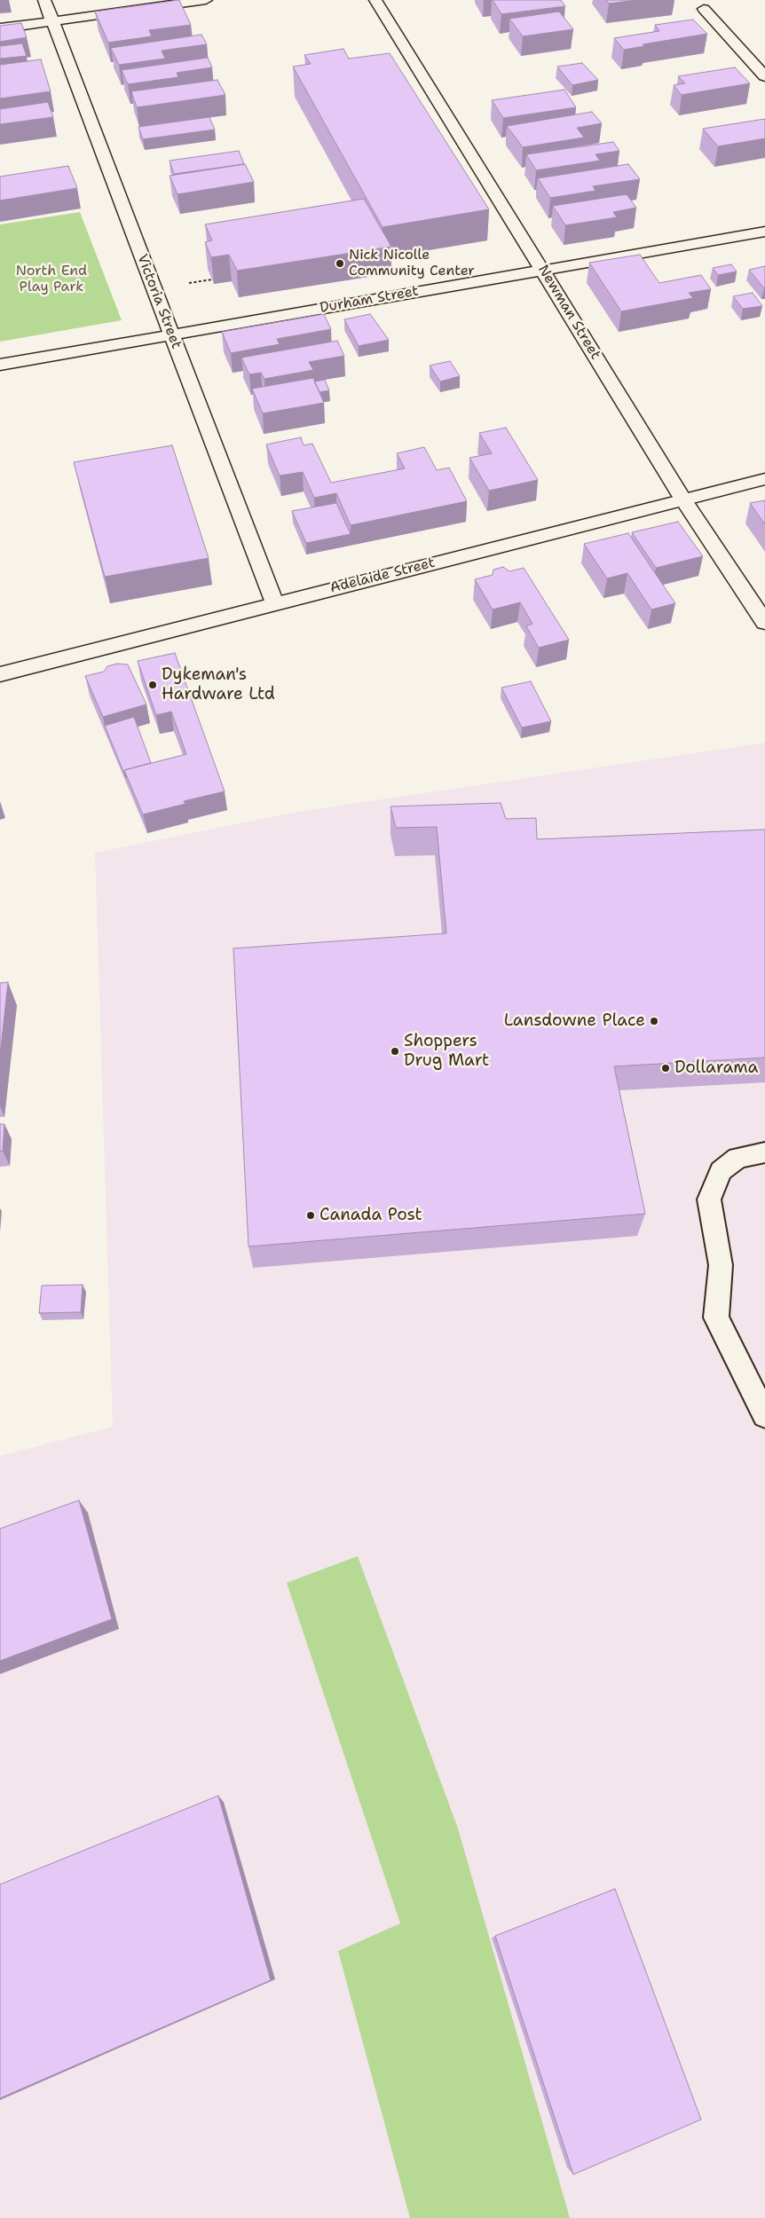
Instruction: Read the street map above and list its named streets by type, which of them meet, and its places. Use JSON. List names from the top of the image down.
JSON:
{
  "streets": {
    "street": [
      "Durham Street",
      "Victoria Street",
      "Newman Street",
      "Adelaide Street"
    ]
  },
  "crossings": [
    ["Durham Street", "Victoria Street"],
    ["Durham Street", "Newman Street"],
    ["Victoria Street", "Adelaide Street"],
    ["Newman Street", "Adelaide Street"]
  ],
  "parks": ["North End Play Park"],
  "places": [
    "Nick Nicolle Community Center",
    "Dykeman's Hardware Ltd",
    "Lansdowne Place",
    "Shoppers Drug Mart",
    "Dollarama",
    "Canada Post"
  ]
}
